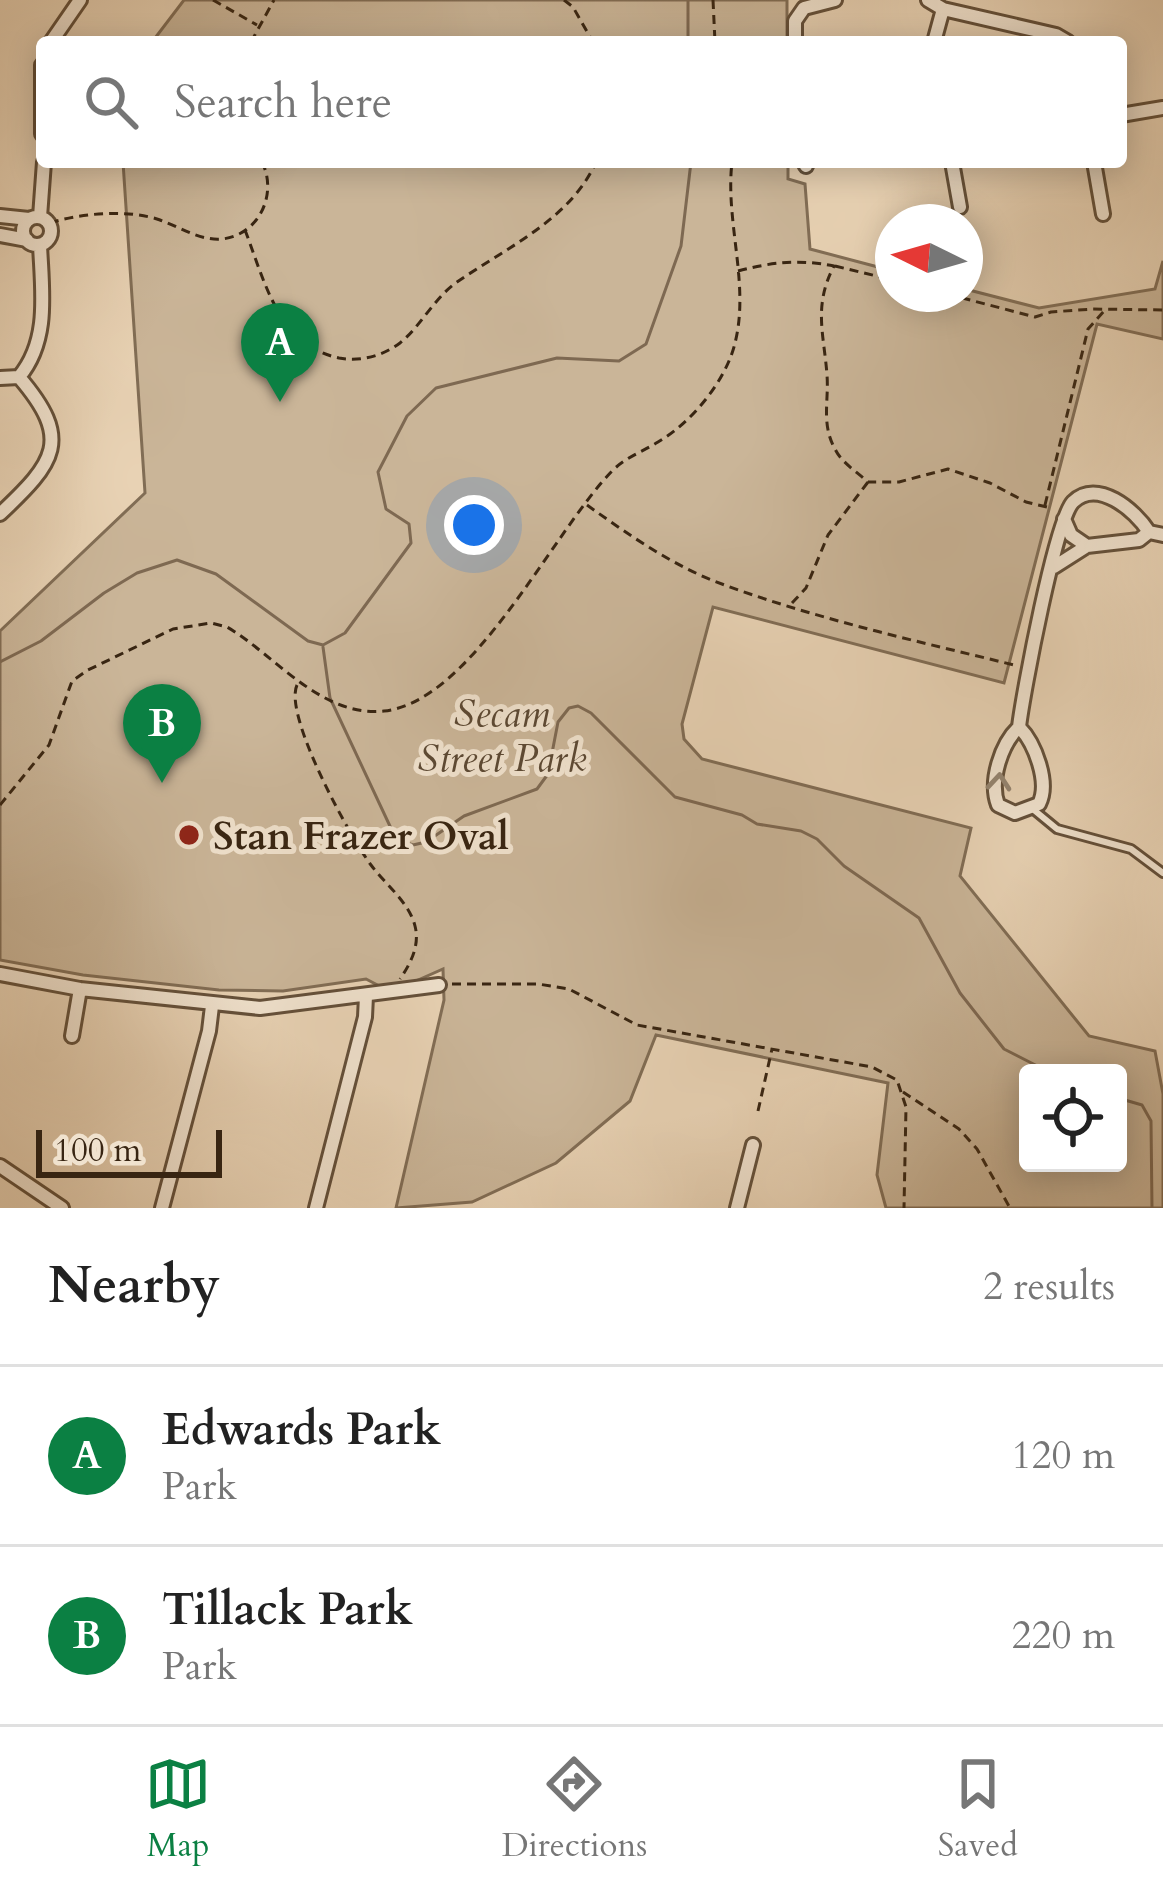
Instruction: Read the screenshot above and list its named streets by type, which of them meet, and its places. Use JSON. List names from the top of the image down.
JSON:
{
  "parks": ["Secam Street Park"],
  "places": ["Stan Frazer Oval"],
  "scale_bar": "100 m",
  "north": "left",
  "page": {
    "search": "Search here",
    "pins": ["A", "B"],
    "scale": "100 m",
    "heading": ["Nearby", "2 results"],
    "list": [
      {
        "mark": "A",
        "name": "Edwards Park",
        "note": "Park",
        "value": "120 m"
      },
      {
        "mark": "B",
        "name": "Tillack Park",
        "note": "Park",
        "value": "220 m"
      }
    ],
    "nav": ["Map", "Directions", "Saved"]
  }
}
